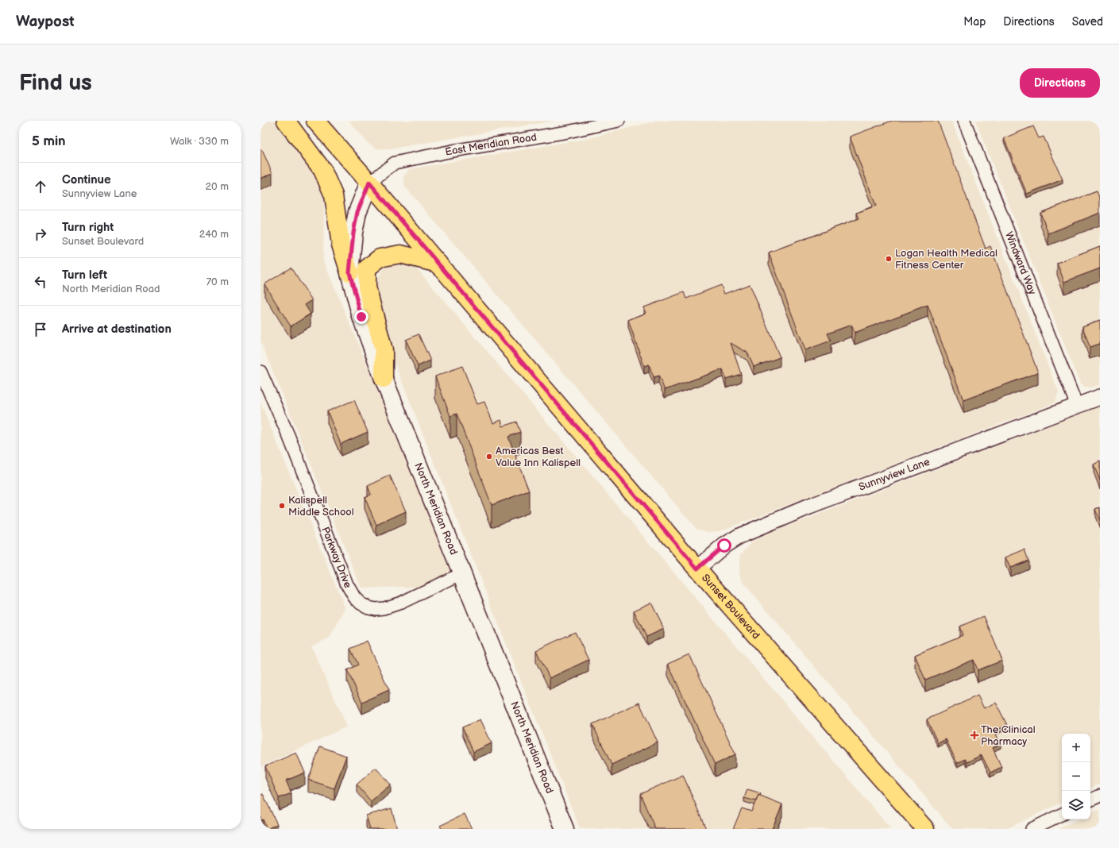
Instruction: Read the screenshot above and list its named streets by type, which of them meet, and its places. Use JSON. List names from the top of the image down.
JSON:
{
  "streets": {
    "main road": ["North Meridian Road", "Sunset Boulevard"],
    "street": [
      "East Meridian Road",
      "Windward Way",
      "Sunnyview Lane",
      "Parkway Drive"
    ]
  },
  "crossings": [
    ["East Meridian Road", "North Meridian Road"],
    ["East Meridian Road", "Sunset Boulevard"],
    ["Windward Way", "Sunnyview Lane"],
    ["Sunnyview Lane", "Sunset Boulevard"],
    ["North Meridian Road", "Parkway Drive"],
    ["North Meridian Road", "Sunset Boulevard"]
  ],
  "places": {
    "other": ["Logan Health Medical Fitness Center", "Americas Best Value Inn Kalispell", "Kalispell Middle School"],
    "health": ["The Clinical Pharmacy"]
  },
  "page": {
    "header": "Waypost",
    "nav": ["Map", "Directions", "Saved"],
    "buttons": "Directions",
    "title": "Find us",
    "heading": ["5 min", "Walk · 330 m"],
    "list": [
      ["Continue", "Sunnyview Lane", "20 m"],
      ["Turn right", "Sunset Boulevard", "240 m"],
      ["Turn left", "North Meridian Road", "70 m"],
      "Arrive at destination"
    ],
    "map_buttons": ["+", "−"]
  }
}
